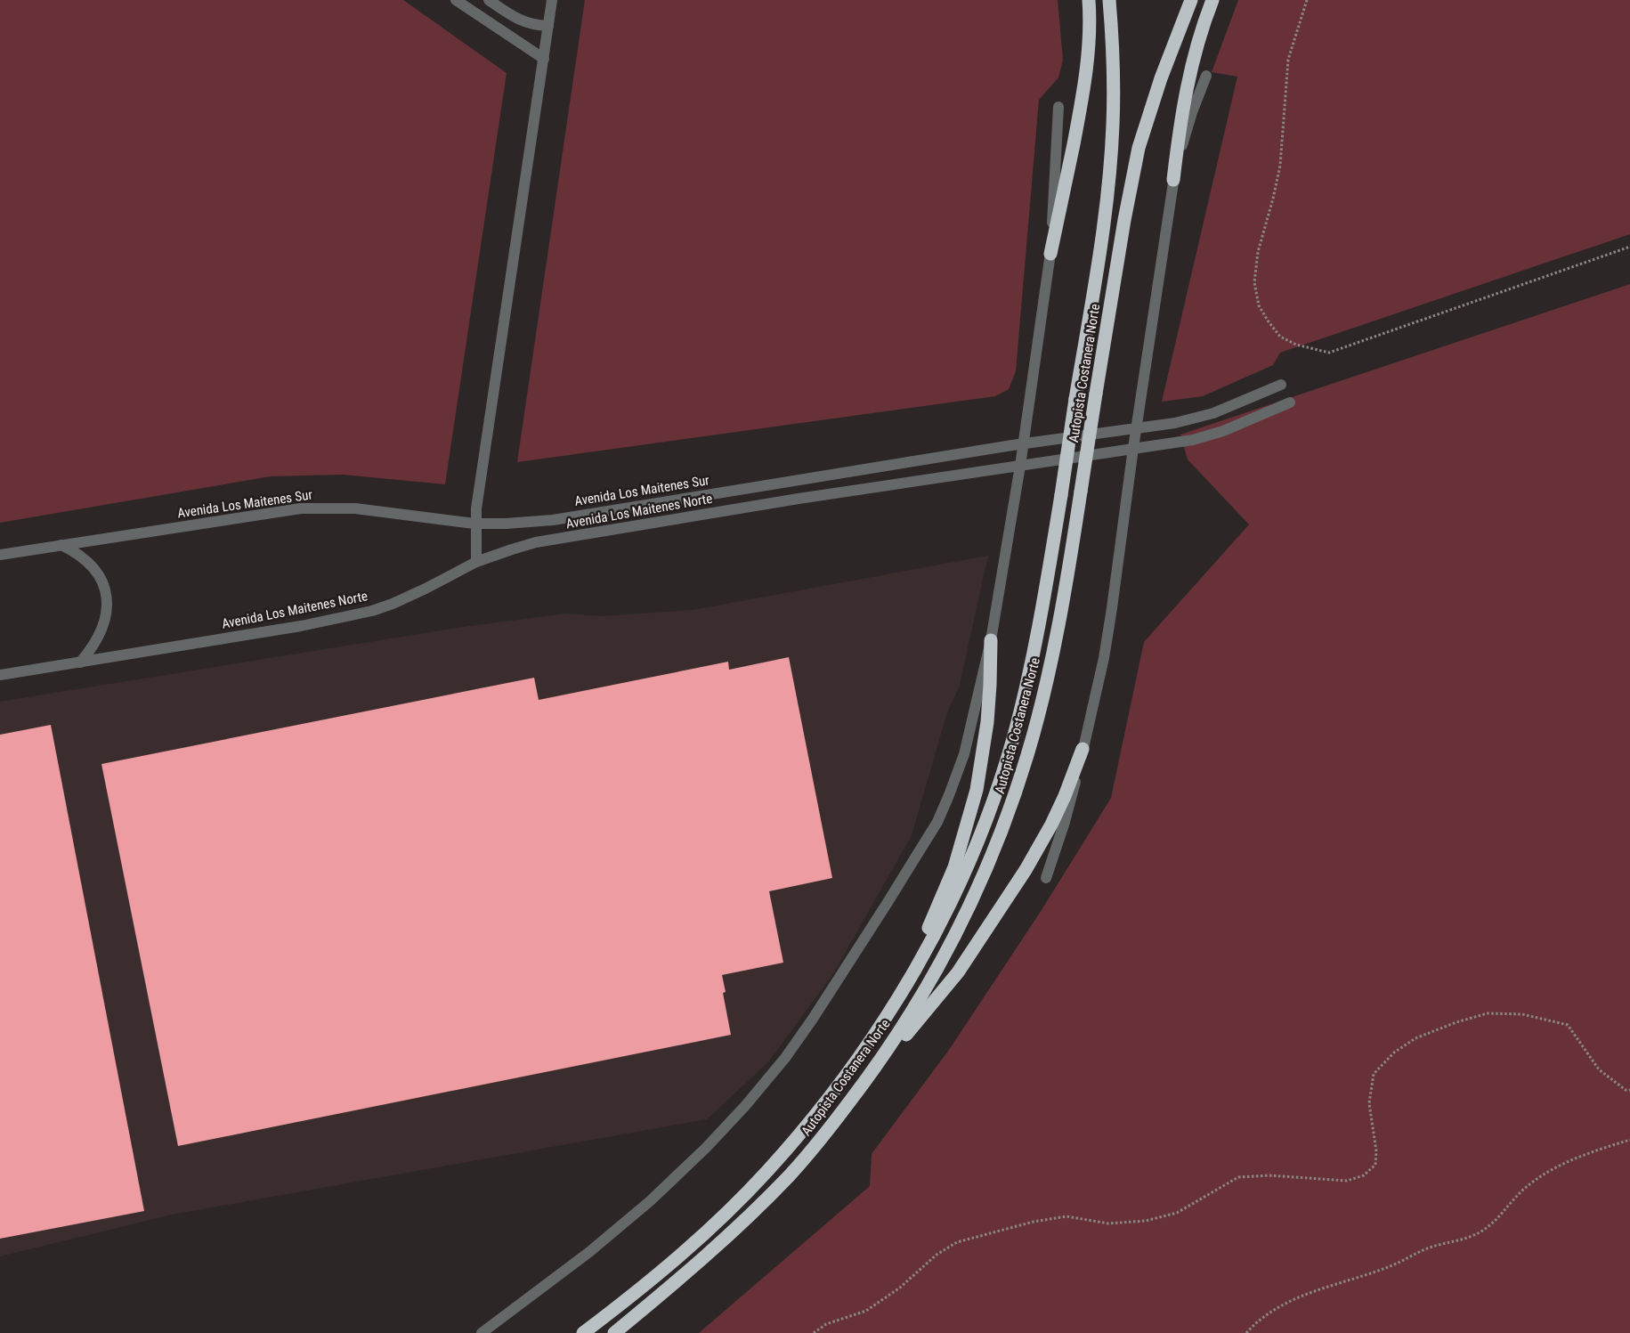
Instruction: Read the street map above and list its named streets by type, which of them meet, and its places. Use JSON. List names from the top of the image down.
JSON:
{
  "streets": {
    "highway": ["Autopista Costanera Norte"],
    "street": ["Avenida Los Maitenes Sur", "Avenida Los Maitenes Norte"]
  }
}
